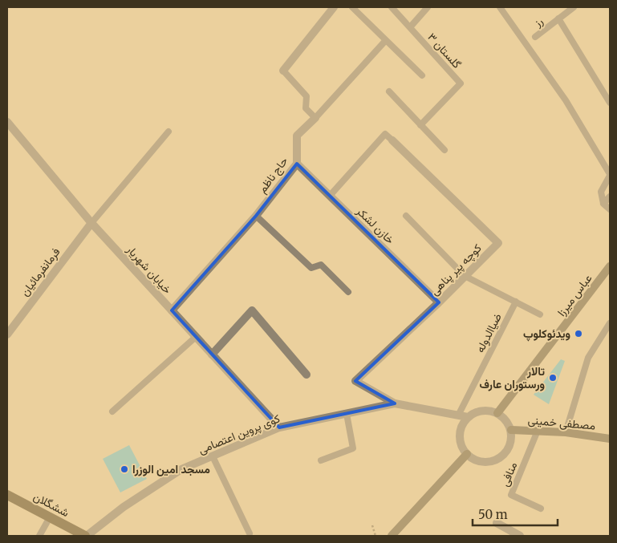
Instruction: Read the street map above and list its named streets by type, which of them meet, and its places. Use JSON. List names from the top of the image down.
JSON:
{
  "streets": {
    "main road": ["عباس میرزا", "مصطفی خمینی", "ششگلان"],
    "street": [
      "حاج ناظم",
      "خازن لشکر",
      "خیابان شهریار",
      "کوچه پیر پناهی",
      "فرمانفرمائیان",
      "کوی پروین اعتصامی"
    ],
    "lane": [
      "رز",
      "گلستان ۳",
      "ضیاالدوله",
      "منافی"
    ]
  },
  "crossings": [
    ["حاج ناظم", "خازن لشکر"],
    ["حاج ناظم", "خیابان شهریار"],
    ["خازن لشکر", "کوچه پیر پناهی"],
    ["خیابان شهریار", "فرمانفرمائیان"],
    ["خیابان شهریار", "کوی پروین اعتصامی"],
    ["کوچه پیر پناهی", "کوی پروین اعتصامی"],
    ["عباس میرزا", "مصطفی خمینی"],
    ["عباس میرزا", "کوی پروین اعتصامی"],
    ["ضیاالدوله", "کوی پروین اعتصامی"],
    ["مصطفی خمینی", "کوی پروین اعتصامی"],
    ["مصطفی خمینی", "منافی"],
    ["کوی پروین اعتصامی", "ششگلان"]
  ],
  "places": ["ویدئوکلوپ", "تالار ورستوران عارف", "مسجد امین الوزرا"],
  "scale_bar": "50 m"
}
